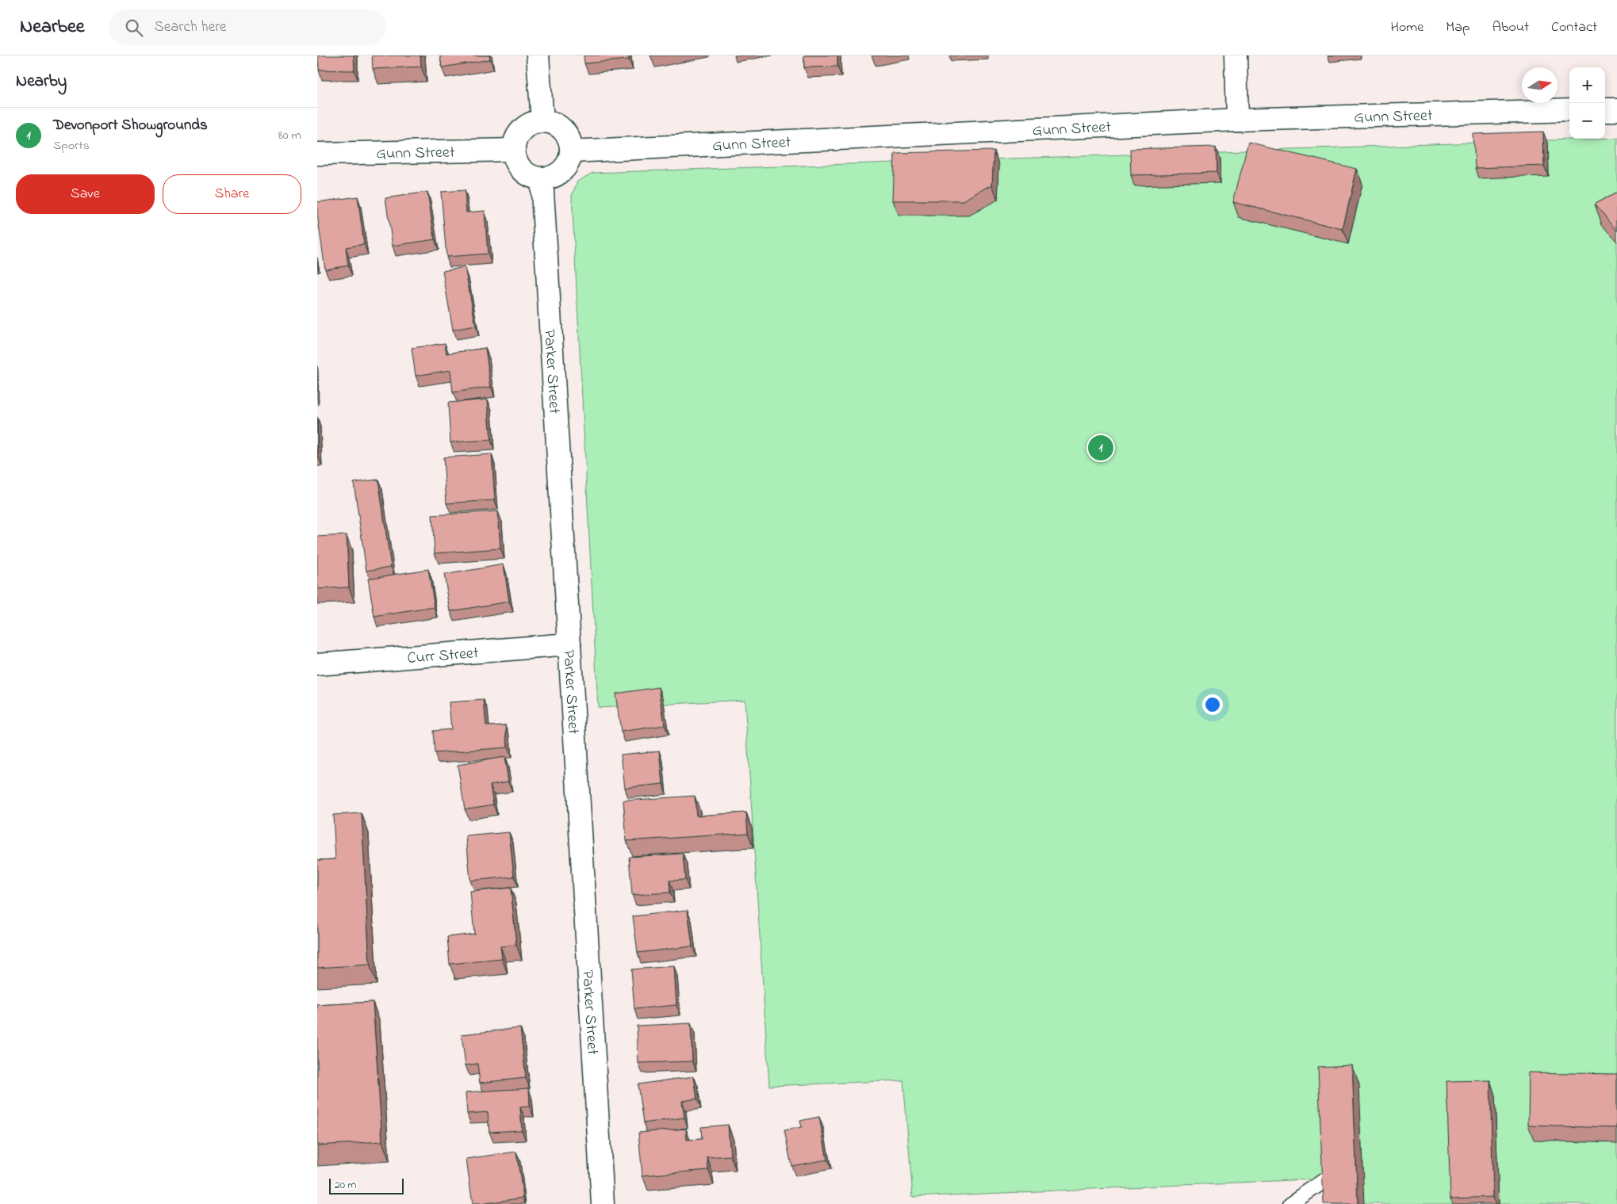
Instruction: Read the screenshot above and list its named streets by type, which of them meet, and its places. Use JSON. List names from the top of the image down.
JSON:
{
  "streets": {
    "street": ["Gunn Street", "Parker Street", "Curr Street"]
  },
  "crossings": [
    ["Gunn Street", "Parker Street"],
    ["Parker Street", "Curr Street"]
  ],
  "scale_bar": "20 m",
  "north": "right",
  "page": {
    "header": "Nearbee",
    "search": "Search here",
    "nav": [
      "Home",
      "Map",
      "About",
      "Contact"
    ],
    "heading": "Nearby",
    "map_buttons": ["+", "−"],
    "list": [
      {
        "mark": "1",
        "name": "Devonport Showgrounds",
        "note": "Sports",
        "value": "80 m"
      }
    ],
    "buttons": ["Save", "Share"],
    "pins": "1",
    "scale": "20 m"
  }
}
